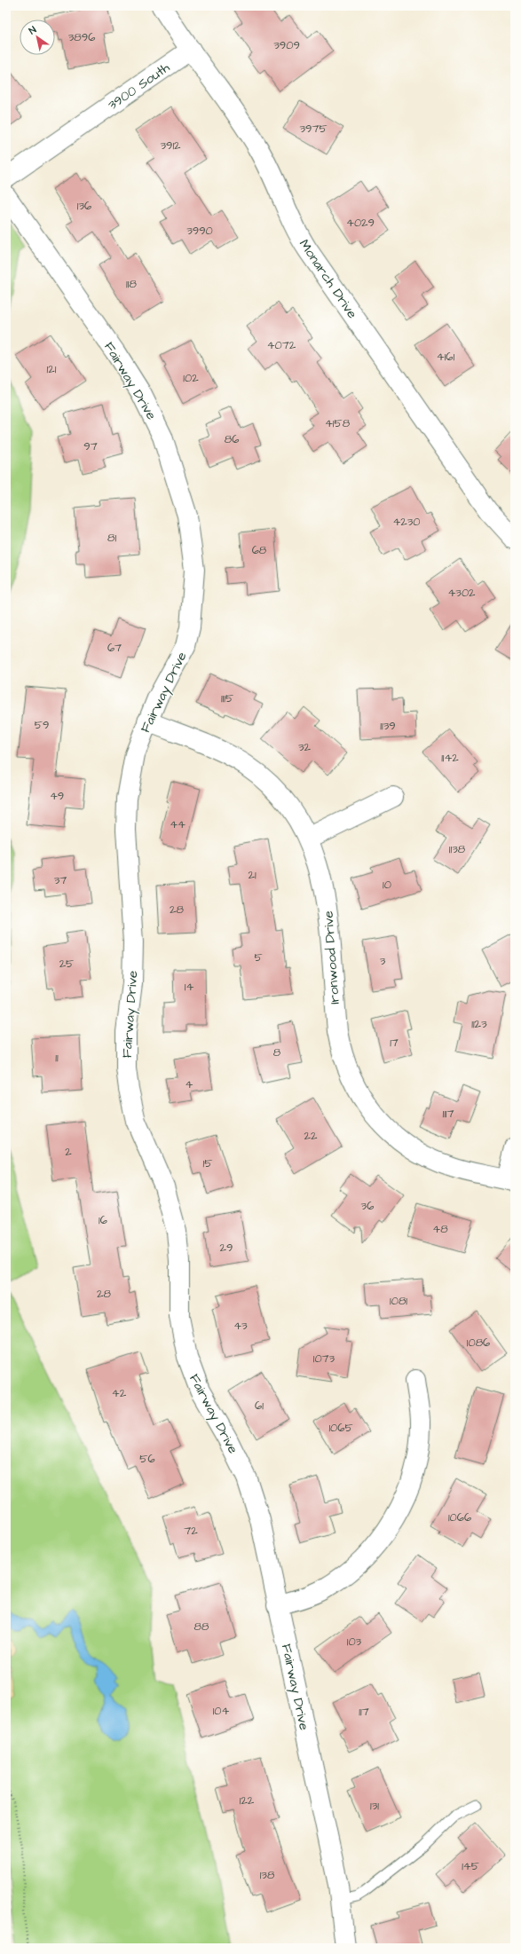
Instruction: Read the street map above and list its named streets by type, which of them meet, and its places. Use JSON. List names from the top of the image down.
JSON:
{
  "streets": {
    "street": [
      "3900 South",
      "Monarch Drive",
      "Fairway Drive",
      "Ironwood Drive"
    ]
  },
  "crossings": [
    ["3900 South", "Monarch Drive"],
    ["Fairway Drive", "Ironwood Drive"]
  ],
  "house_numbers": [
    "3896",
    "3909",
    "3975",
    "3912",
    "136",
    "4029",
    "3990",
    "118",
    "4072",
    "4161",
    "121",
    "102",
    "4158",
    "86",
    "97",
    "4230",
    "81",
    "68",
    "4302",
    "67",
    "1115",
    "59",
    "1139",
    "32",
    "1142",
    "49",
    "44",
    "1138",
    "21",
    "37",
    "10",
    "28",
    "5",
    "3",
    "25",
    "14",
    "1123",
    "17",
    "8",
    "11",
    "4",
    "1117",
    "22",
    "2",
    "15",
    "36",
    "16",
    "48",
    "29",
    "28",
    "1081",
    "43",
    "1086",
    "1073",
    "42",
    "61",
    "1065",
    "56",
    "1066",
    "72",
    "88",
    "103",
    "104",
    "117",
    "122",
    "131",
    "145",
    "138"
  ],
  "north": "top left"
}
